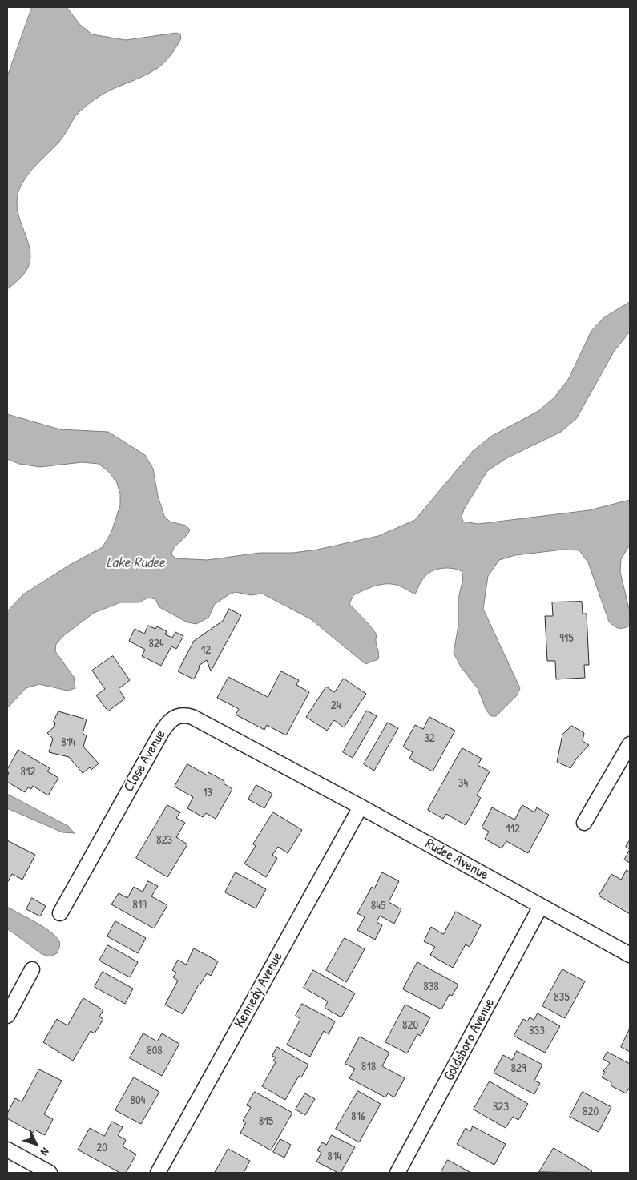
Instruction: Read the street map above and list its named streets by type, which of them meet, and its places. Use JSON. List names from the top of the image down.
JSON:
{
  "streets": {
    "street": [
      "Close Avenue",
      "Rudee Avenue",
      "Kennedy Avenue",
      "Goldsboro Avenue"
    ]
  },
  "crossings": [
    ["Close Avenue", "Rudee Avenue"],
    ["Rudee Avenue", "Kennedy Avenue"],
    ["Rudee Avenue", "Goldsboro Avenue"]
  ],
  "water": ["Lake Rudee"],
  "house_numbers": [
    "915",
    "824",
    "12",
    "24",
    "32",
    "814",
    "812",
    "34",
    "13",
    "112",
    "823",
    "819",
    "845",
    "838",
    "835",
    "820",
    "833",
    "808",
    "818",
    "829",
    "804",
    "823",
    "820",
    "816",
    "815",
    "20",
    "814"
  ],
  "north": "bottom right"
}
